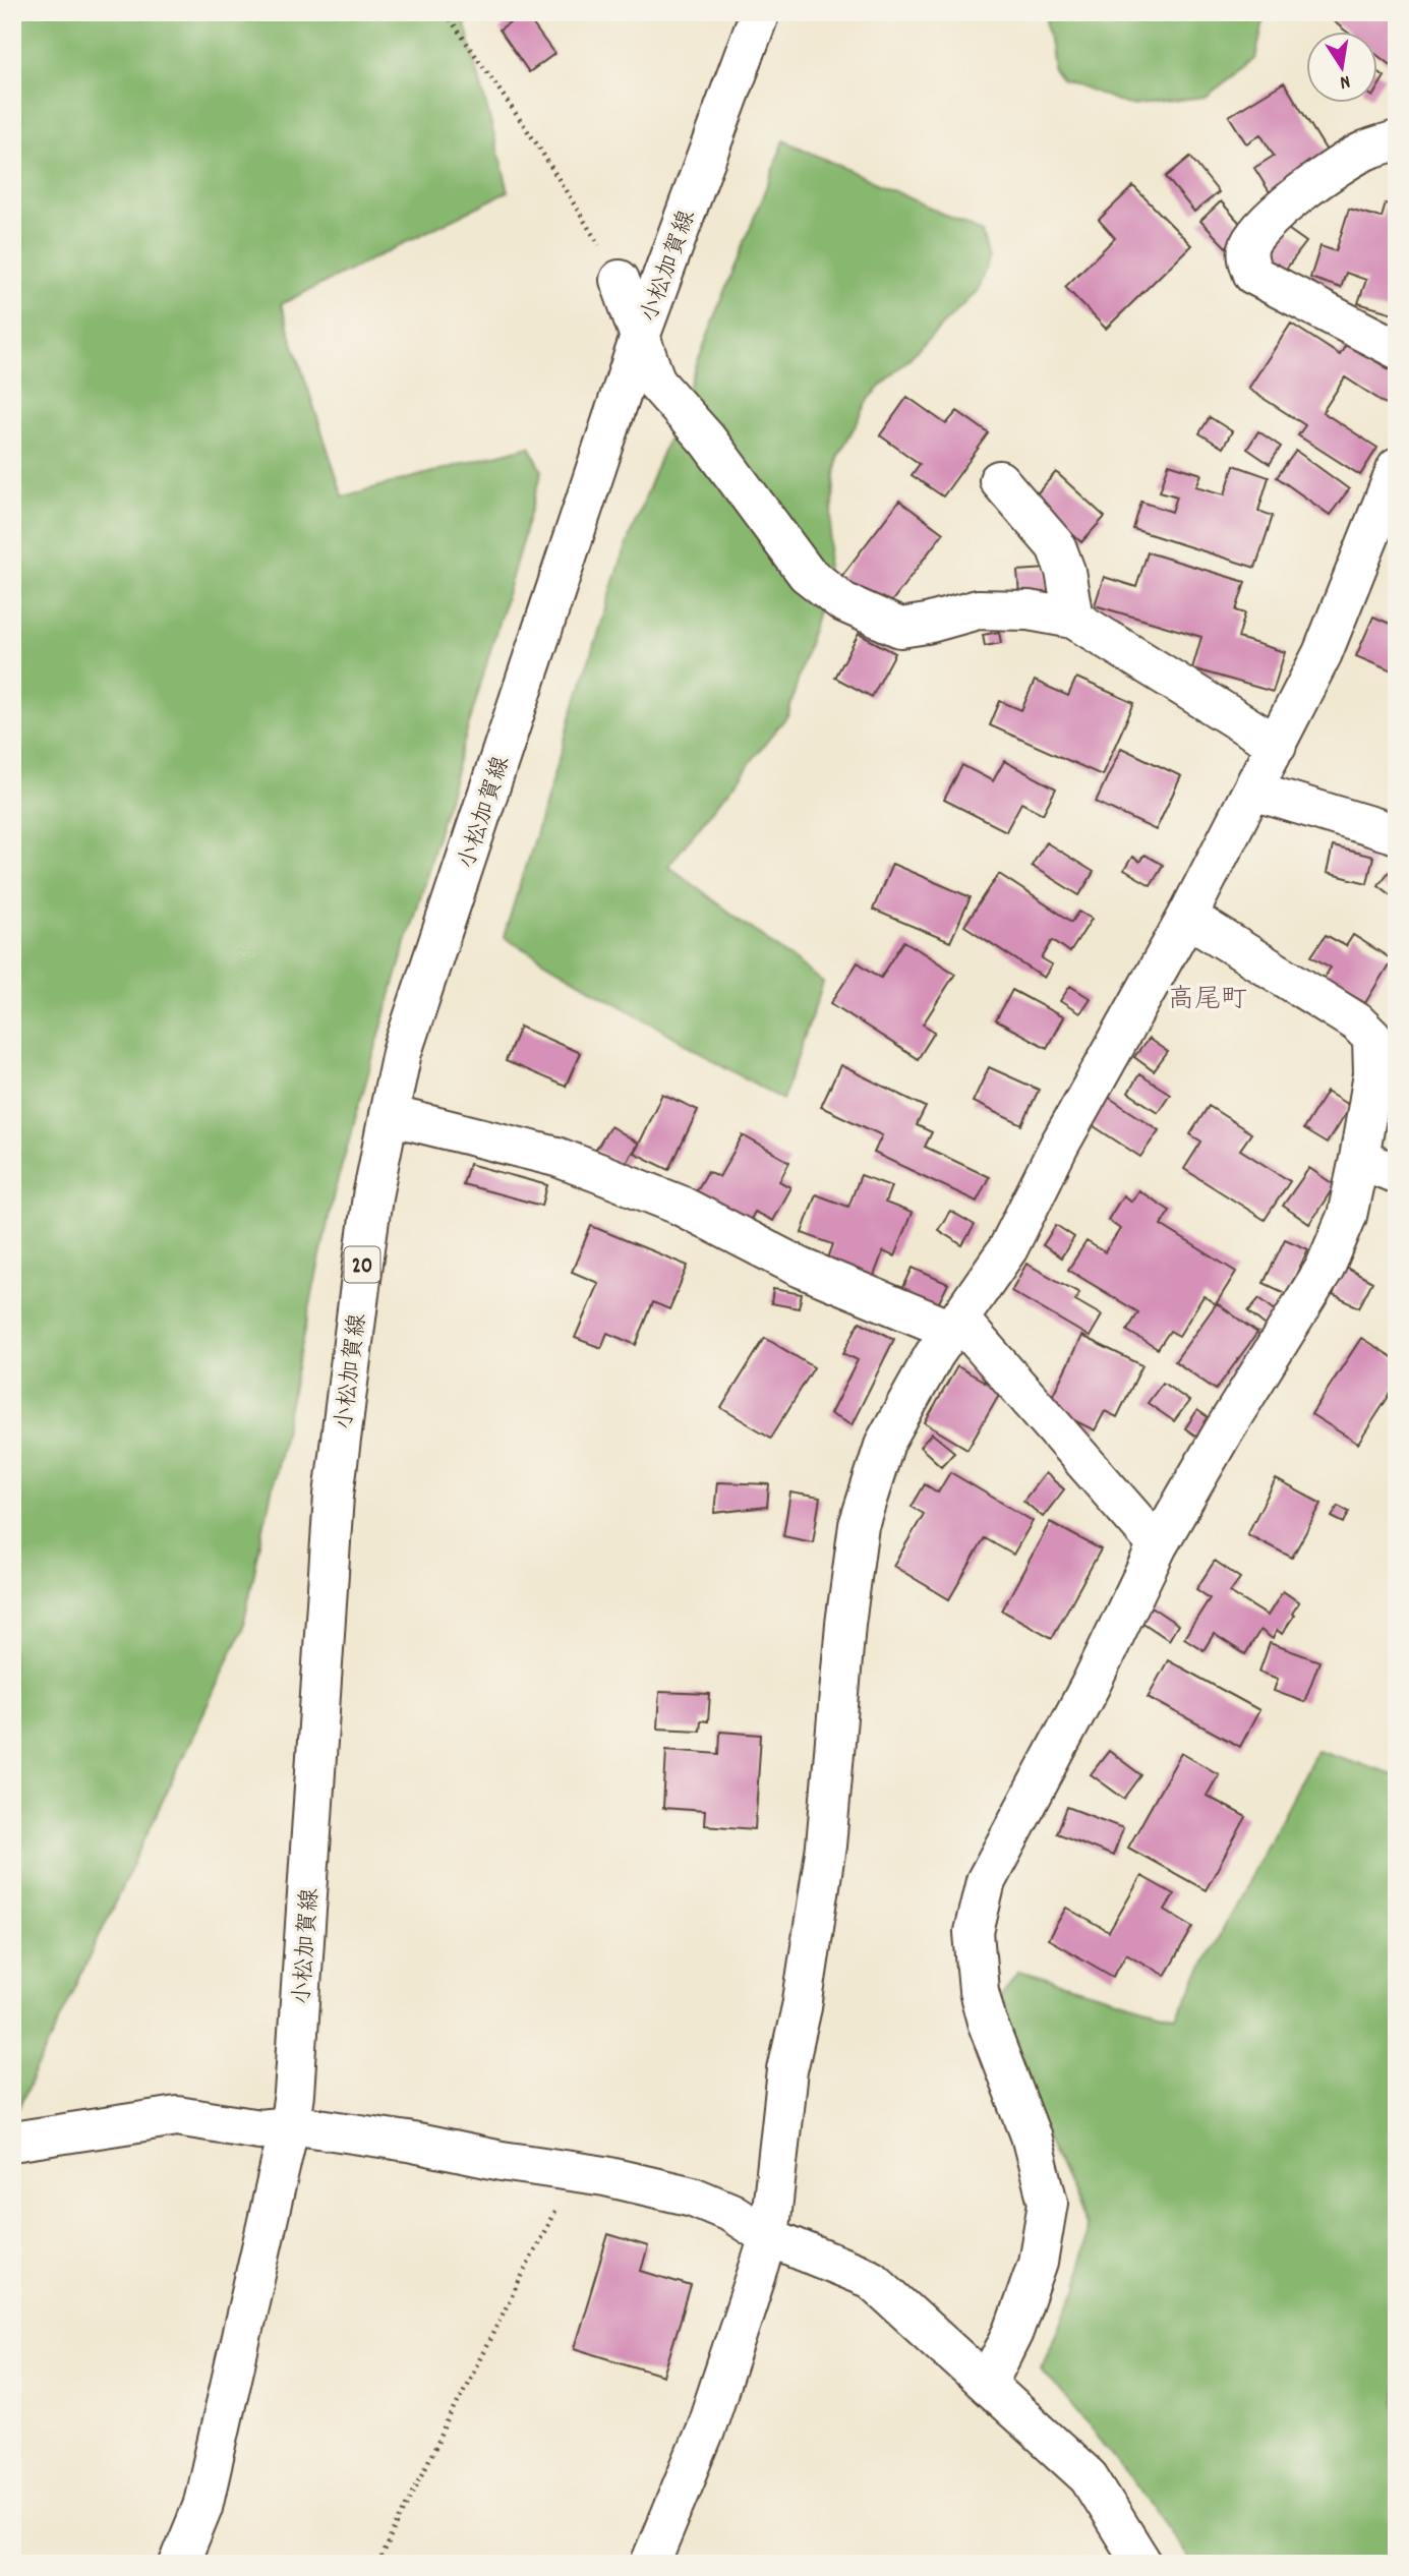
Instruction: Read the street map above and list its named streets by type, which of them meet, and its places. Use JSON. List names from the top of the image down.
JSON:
{
  "streets": {
    "street": ["小松加賀線", "20"]
  },
  "districts": ["高尾町"],
  "north": "bottom"
}
